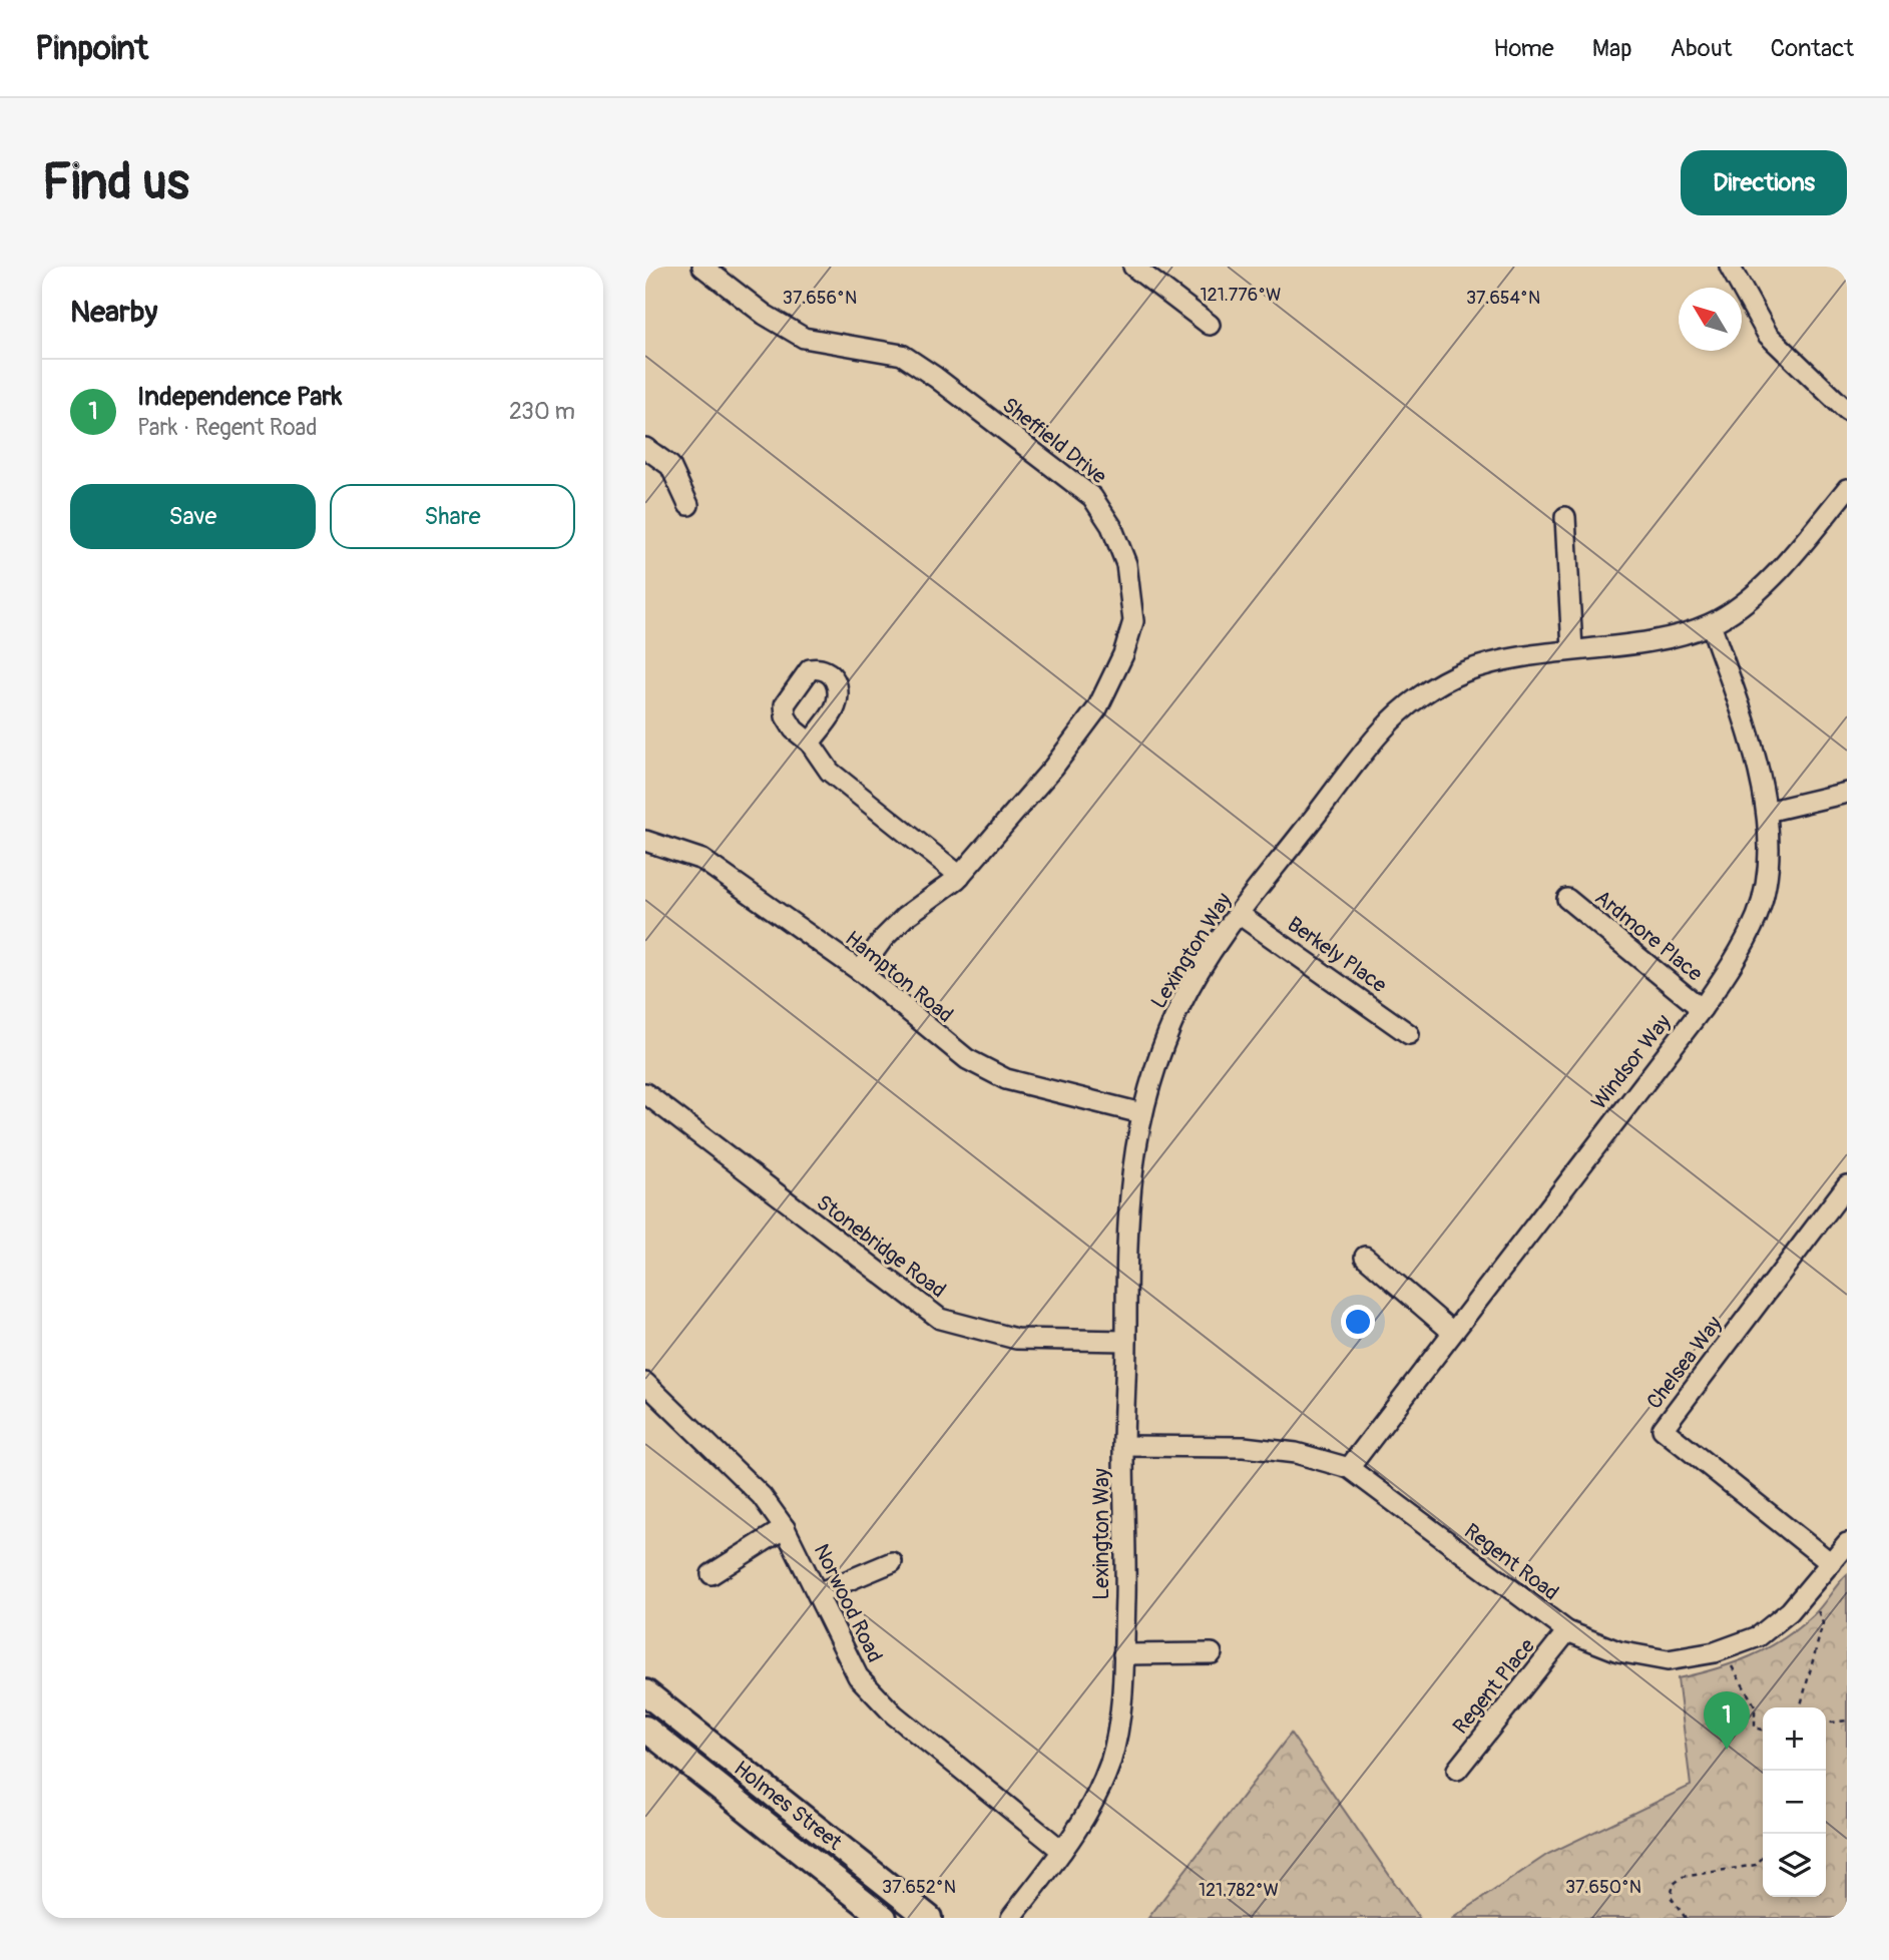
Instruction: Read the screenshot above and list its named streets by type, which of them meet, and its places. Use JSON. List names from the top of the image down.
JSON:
{
  "streets": {
    "main road": ["Holmes Street"],
    "street": [
      "Sheffield Drive",
      "Ardmore Place",
      "Lexington Way",
      "Berkely Place",
      "Hampton Road",
      "Windsor Way",
      "Stonebridge Road",
      "Chelsea Way",
      "Regent Road",
      "Norwood Road",
      "Regent Place"
    ]
  },
  "crossings": [
    ["Sheffield Drive", "Hampton Road"],
    ["Ardmore Place", "Windsor Way"],
    ["Lexington Way", "Berkely Place"],
    ["Lexington Way", "Hampton Road"],
    ["Lexington Way", "Windsor Way"],
    ["Lexington Way", "Stonebridge Road"],
    ["Lexington Way", "Regent Road"],
    ["Lexington Way", "Norwood Road"],
    ["Windsor Way", "Regent Road"],
    ["Chelsea Way", "Regent Road"],
    ["Regent Road", "Regent Place"]
  ],
  "north": "top left",
  "page": {
    "header": "Pinpoint",
    "nav": [
      "Home",
      "Map",
      "About",
      "Contact"
    ],
    "buttons": [
      "Directions",
      ["Save", "Share"]
    ],
    "title": "Find us",
    "heading": "Nearby",
    "list": [
      {
        "mark": "1",
        "name": "Independence Park",
        "note": "Park · Regent Road",
        "value": "230 m"
      }
    ],
    "pins": "1",
    "map_buttons": ["+", "−"]
  },
  "coordinates": [
    "121.776°W",
    "37.656°N",
    "37.654°N",
    "37.652°N",
    "37.650°N",
    "121.782°W"
  ]
}
